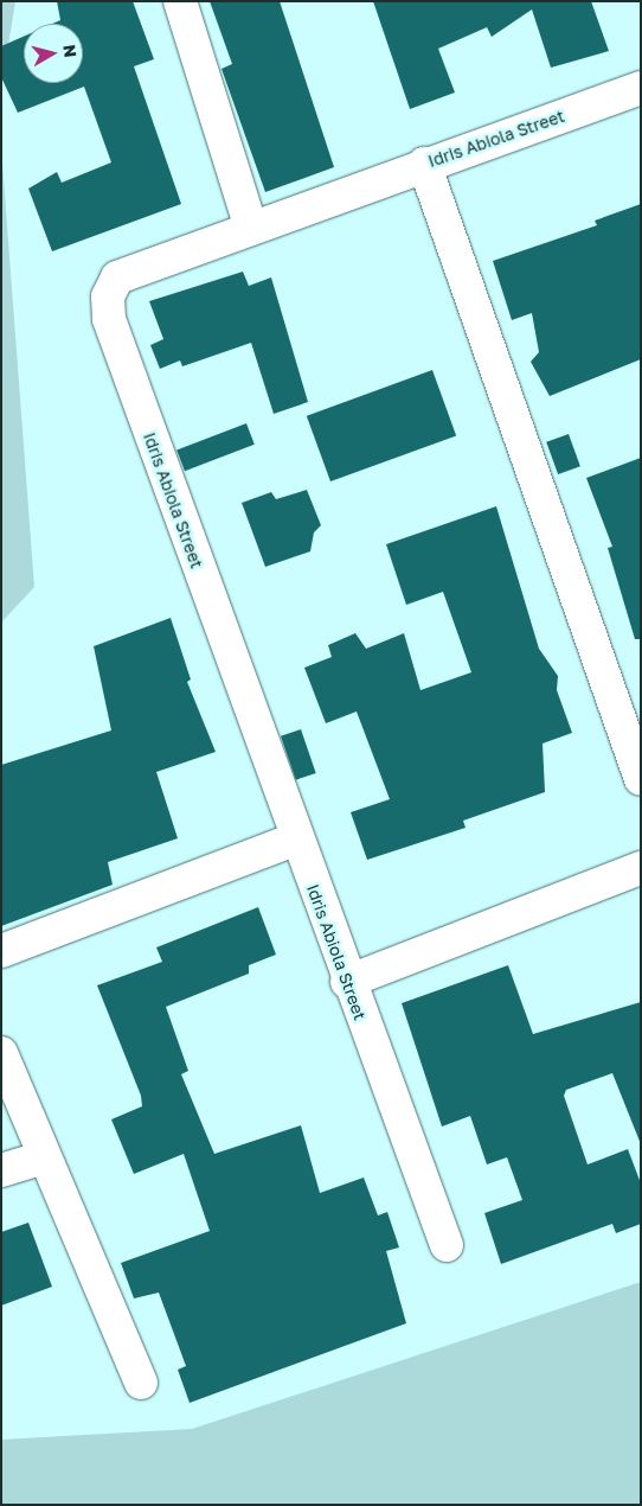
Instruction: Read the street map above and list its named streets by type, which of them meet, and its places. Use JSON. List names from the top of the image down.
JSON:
{
  "streets": {
    "street": ["Idris Abiola Street"]
  },
  "north": "right"
}
